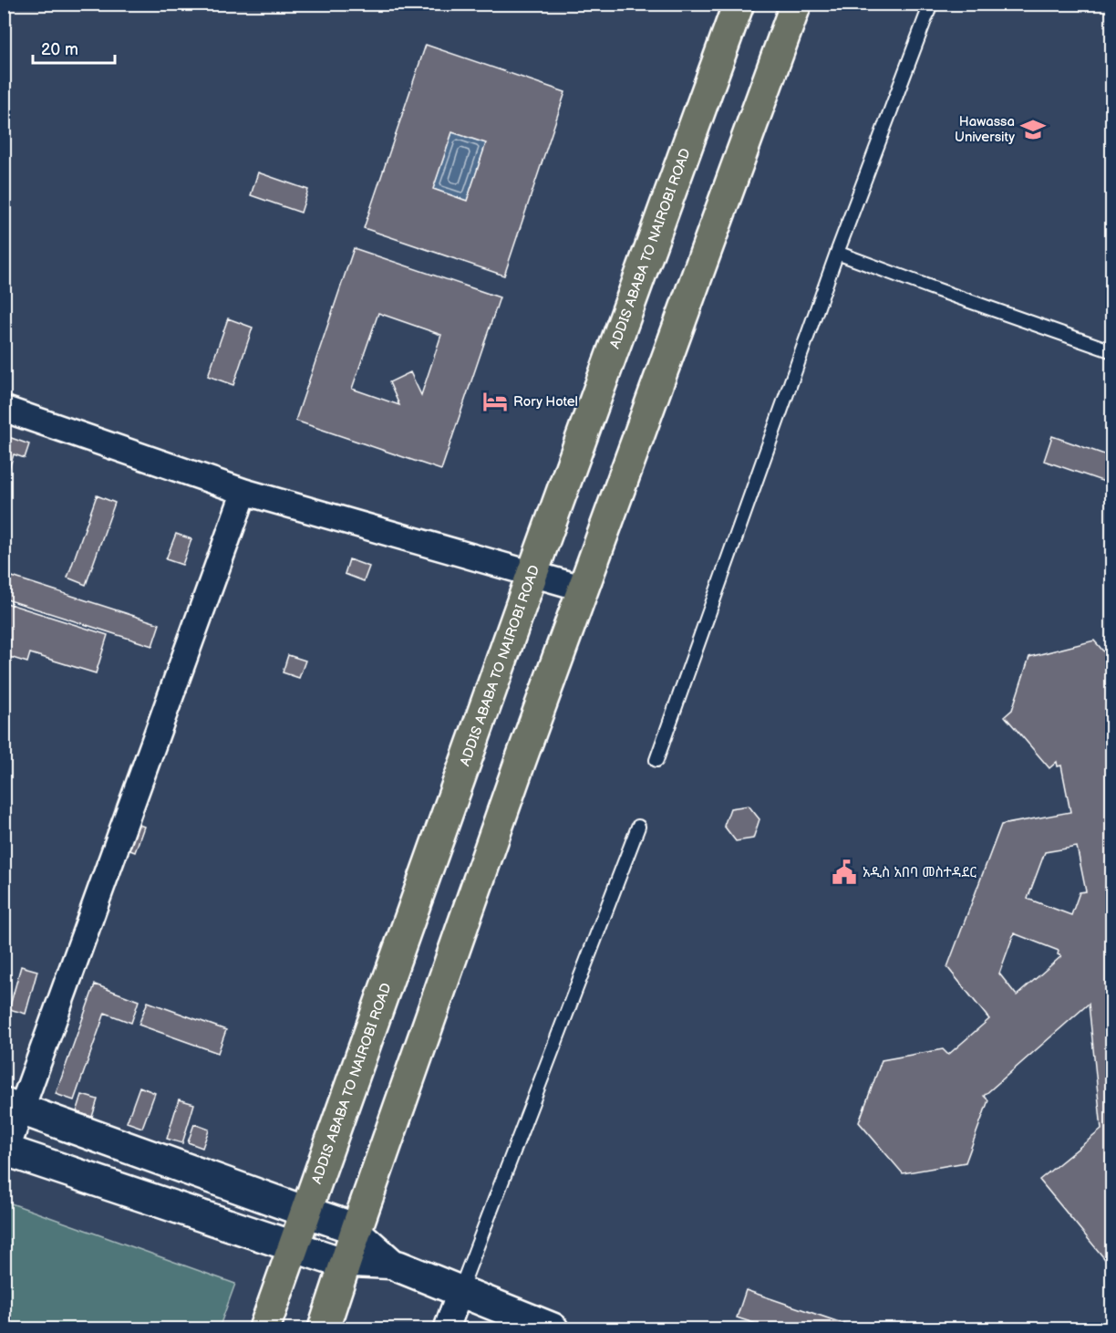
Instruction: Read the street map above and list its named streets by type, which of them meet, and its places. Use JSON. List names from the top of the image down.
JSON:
{
  "streets": {
    "highway": ["ADDIS ABABA TO NAIROBI ROAD"]
  },
  "places": {
    "school or university": ["Hawassa University"],
    "hotel": ["Rory Hotel"],
    "public building": ["አዲስ አበባ መስተዳደር"]
  },
  "scale_bar": "20 m"
}
